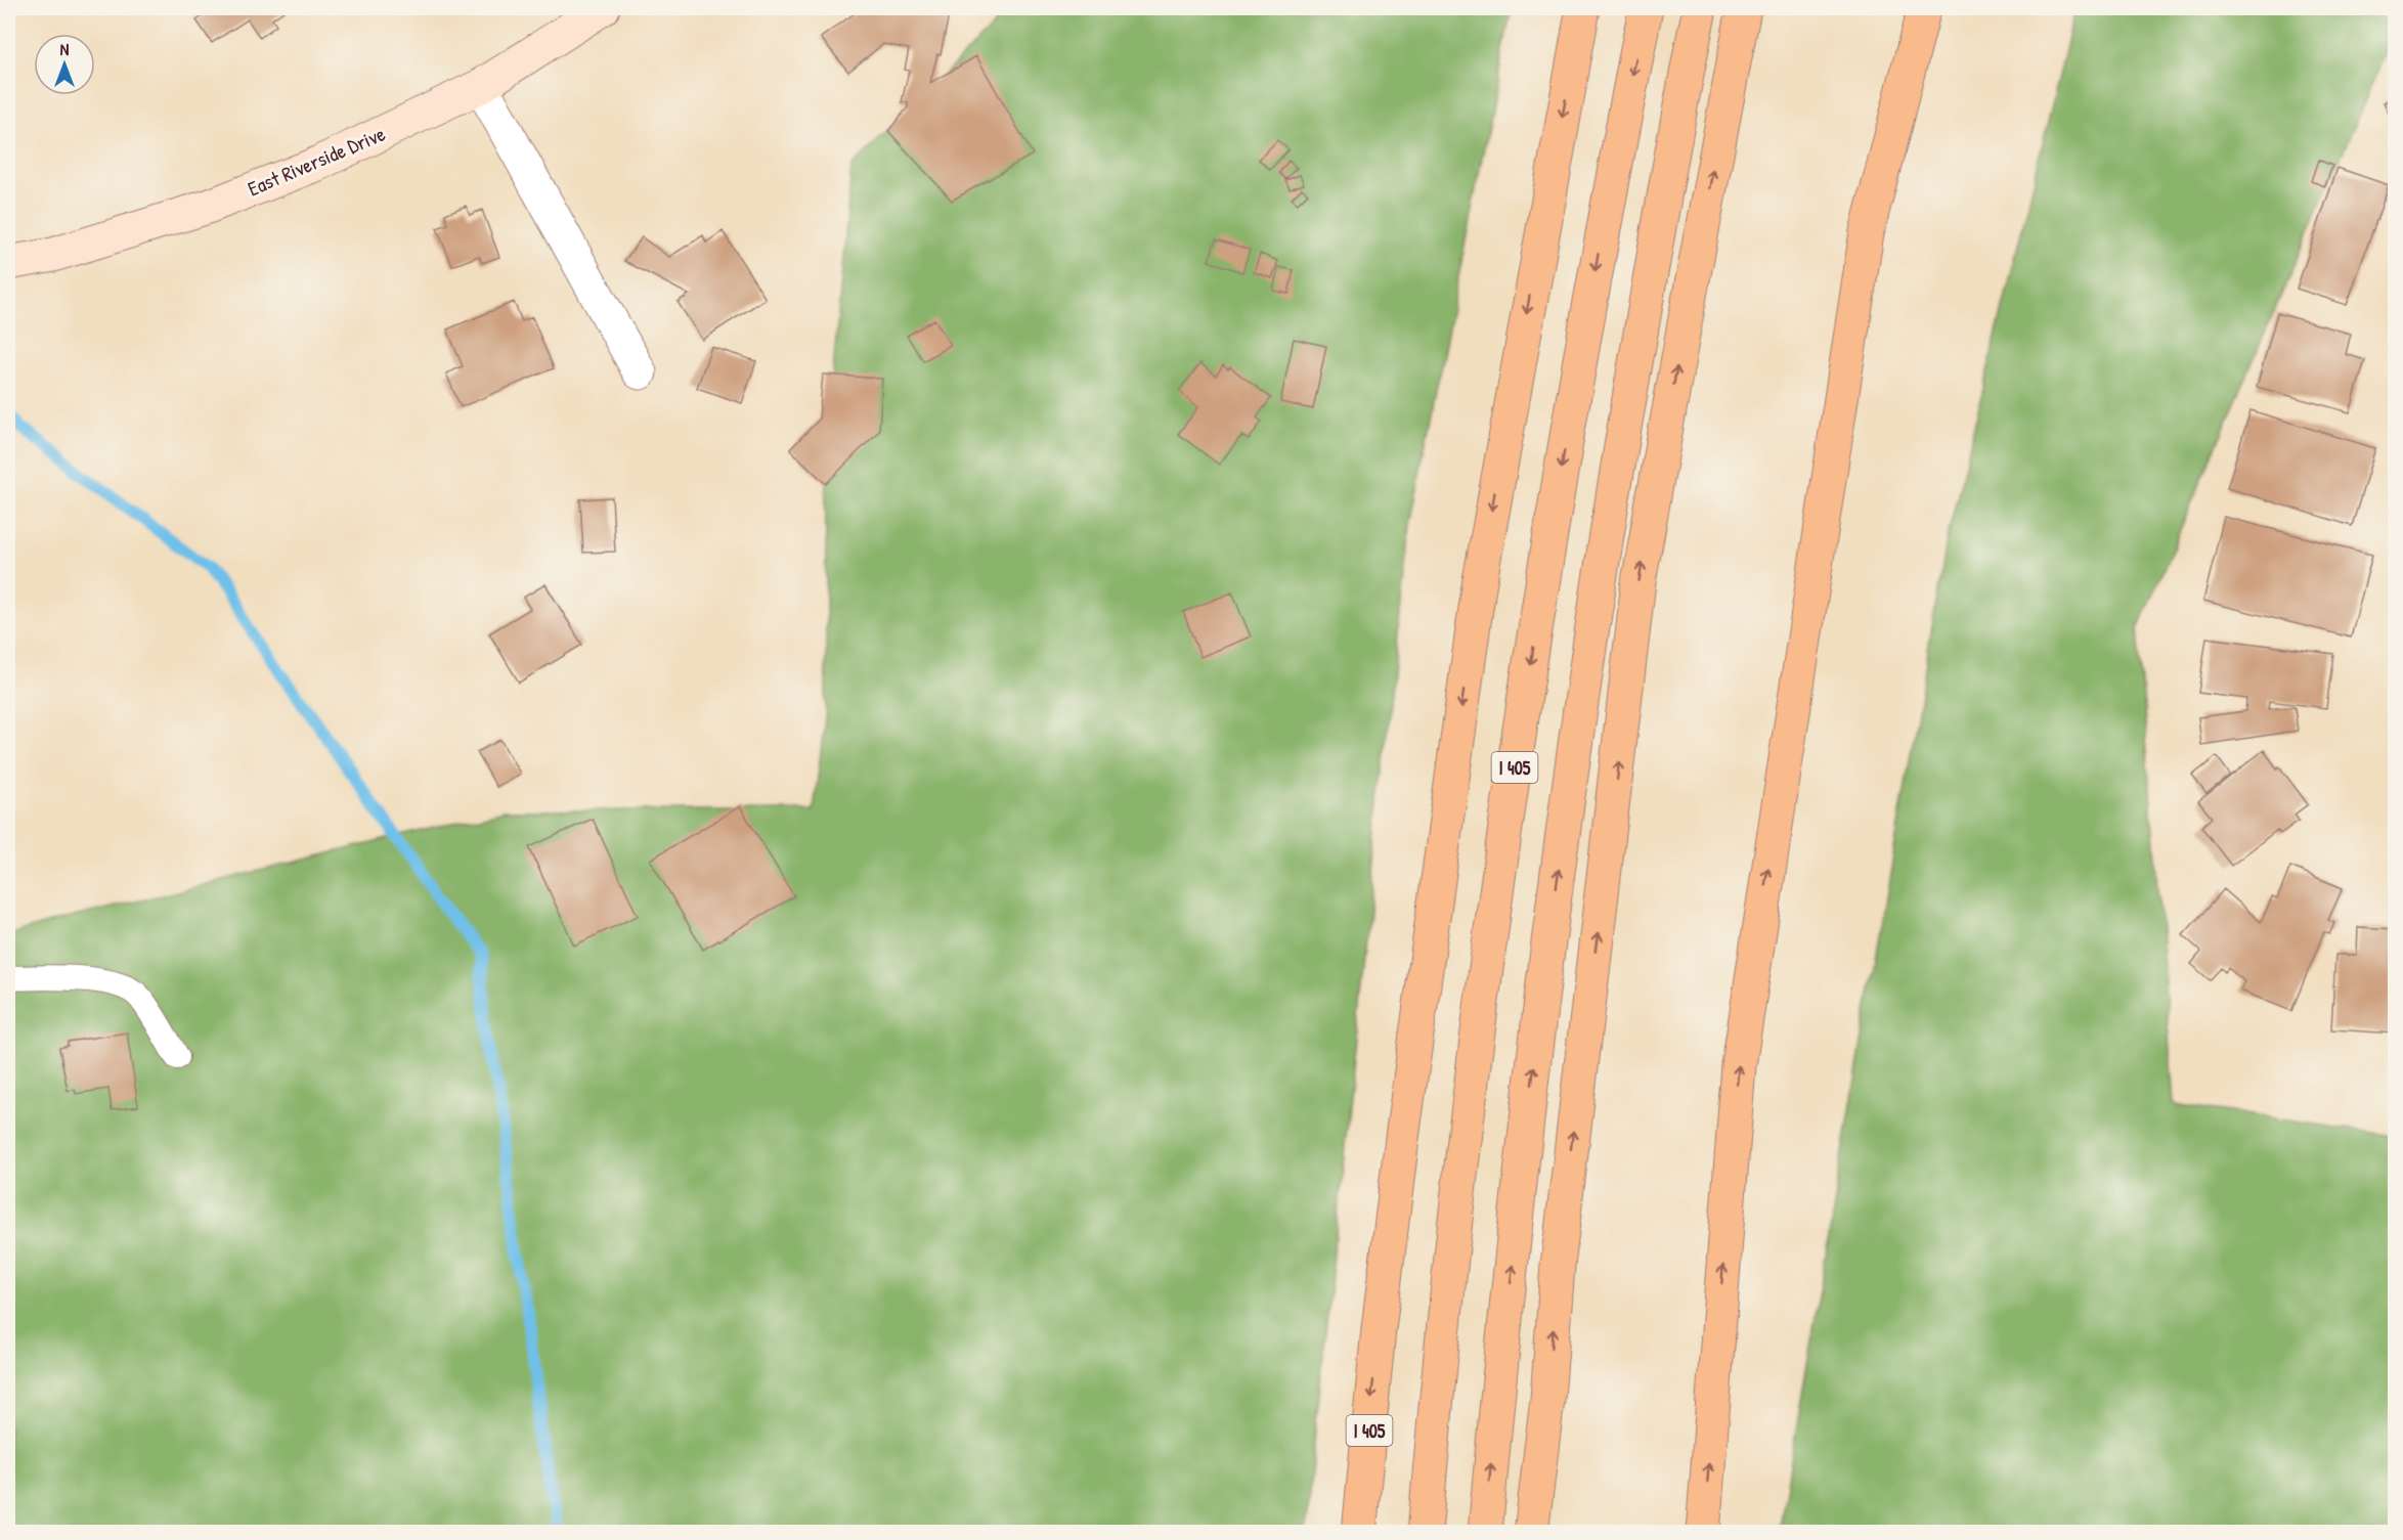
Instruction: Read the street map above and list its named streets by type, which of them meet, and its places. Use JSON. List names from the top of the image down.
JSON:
{
  "streets": {
    "highway": ["I 405"],
    "main road": ["East Riverside Drive"]
  },
  "north": "top"
}
